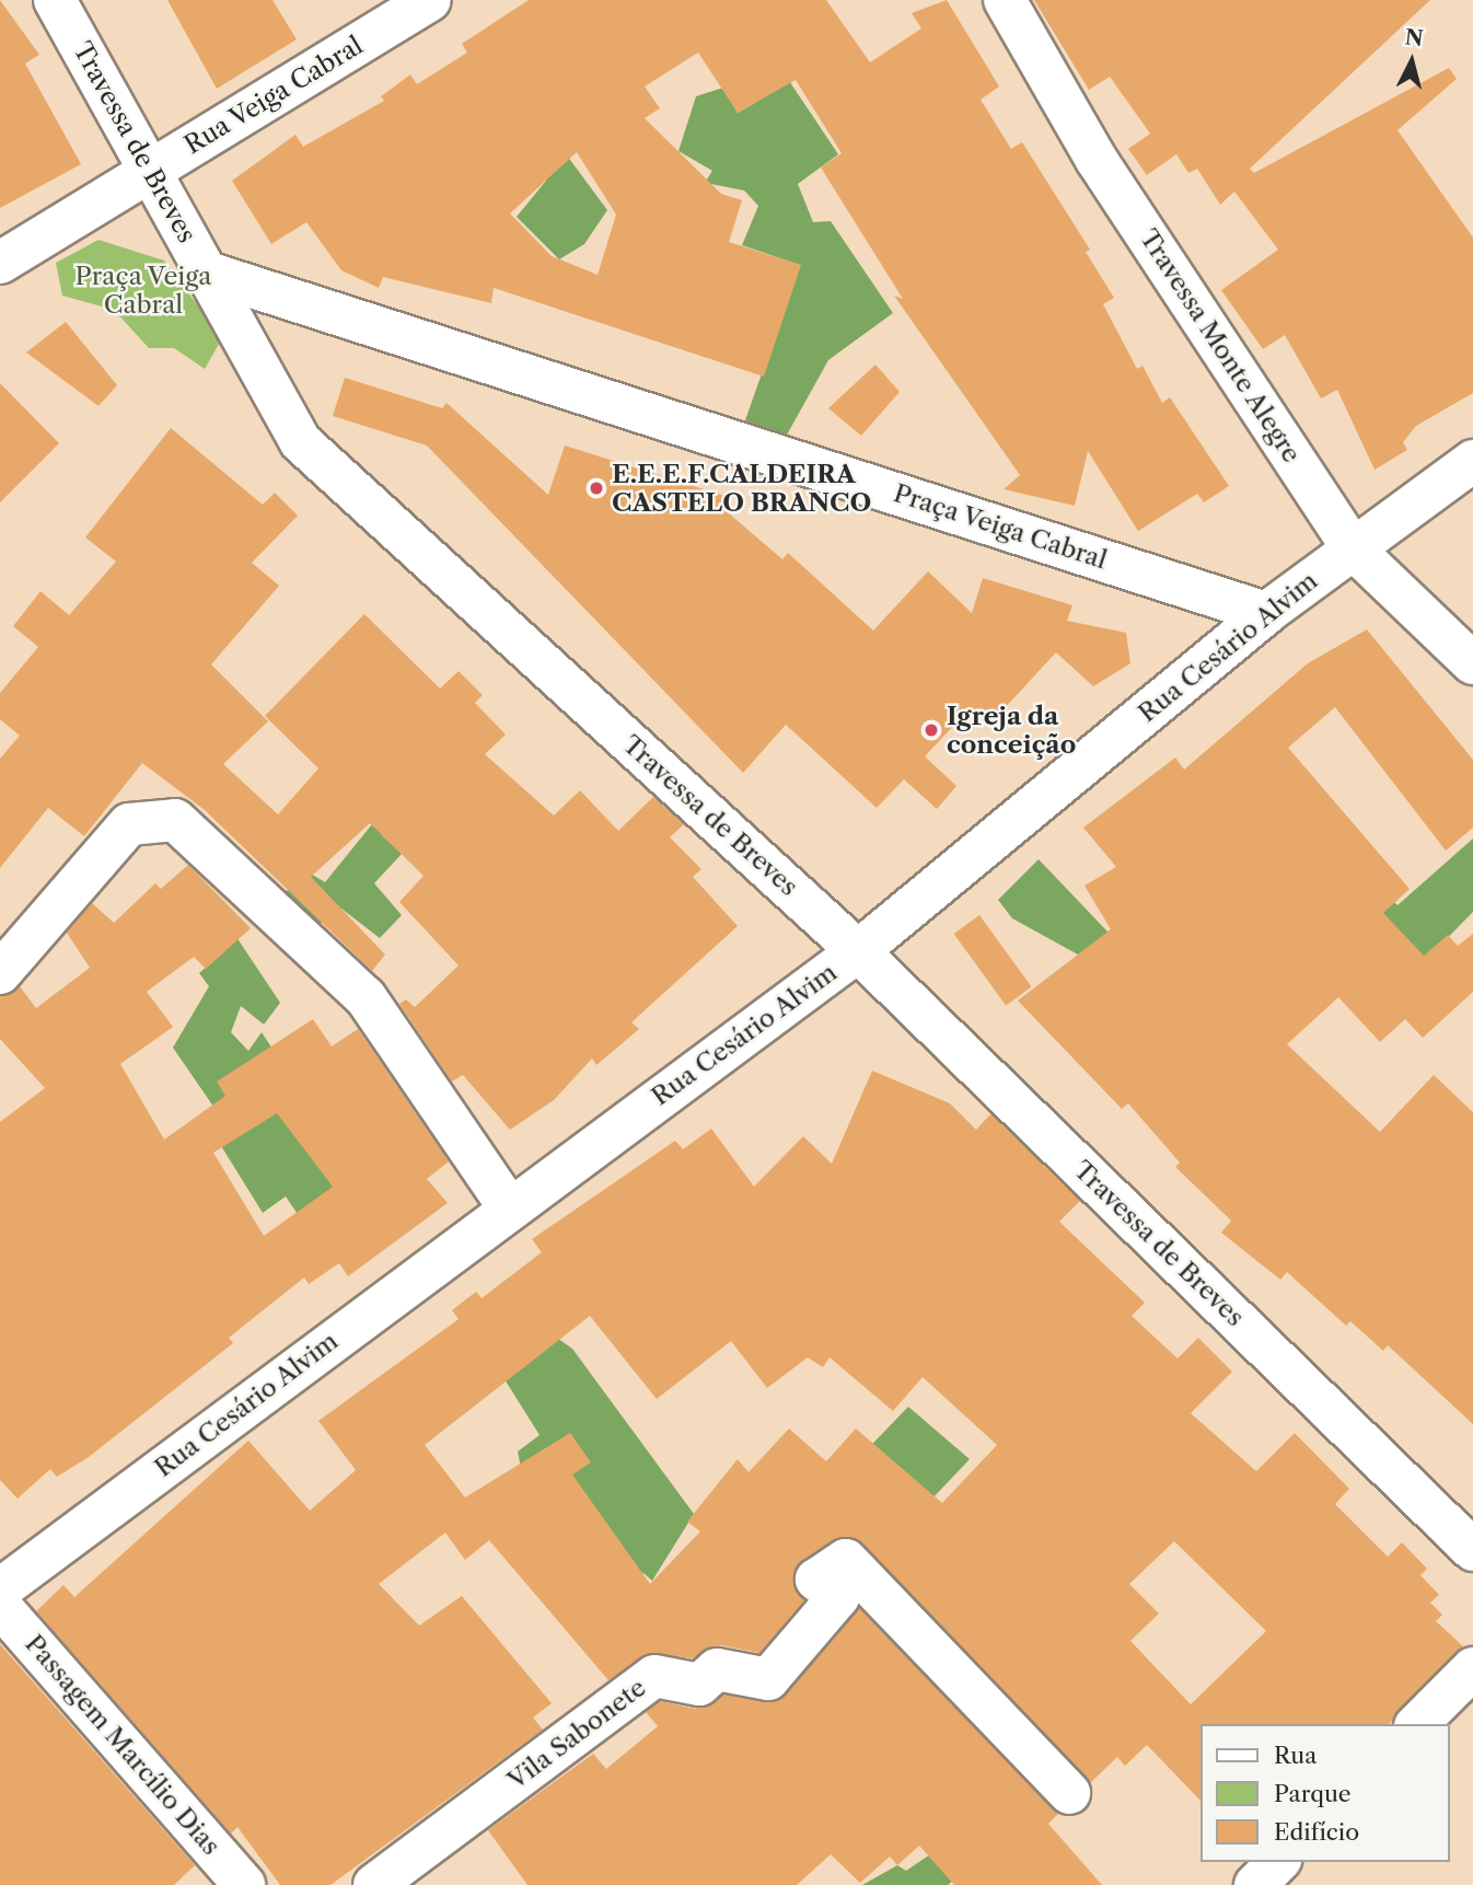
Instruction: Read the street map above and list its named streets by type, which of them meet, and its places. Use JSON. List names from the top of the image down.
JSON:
{
  "streets": {
    "street": [
      "Rua Veiga Cabral",
      "Travessa de Breves",
      "Travessa Monte Alegre",
      "Praça Veiga Cabral",
      "Rua Cesário Alvim",
      "Vila Sabonete",
      "Passagem Marcílio Dias"
    ]
  },
  "crossings": [
    ["Rua Veiga Cabral", "Travessa de Breves"],
    ["Travessa de Breves", "Praça Veiga Cabral"],
    ["Travessa de Breves", "Rua Cesário Alvim"],
    ["Travessa Monte Alegre", "Rua Cesário Alvim"],
    ["Praça Veiga Cabral", "Rua Cesário Alvim"]
  ],
  "parks": ["Praça Veiga Cabral"],
  "places": ["E.E.E.F.CALDEIRA CASTELO BRANCO", "Igreja da conceição"],
  "legend": ["Rua", "Parque", "Edifício"],
  "north": "top"
}
